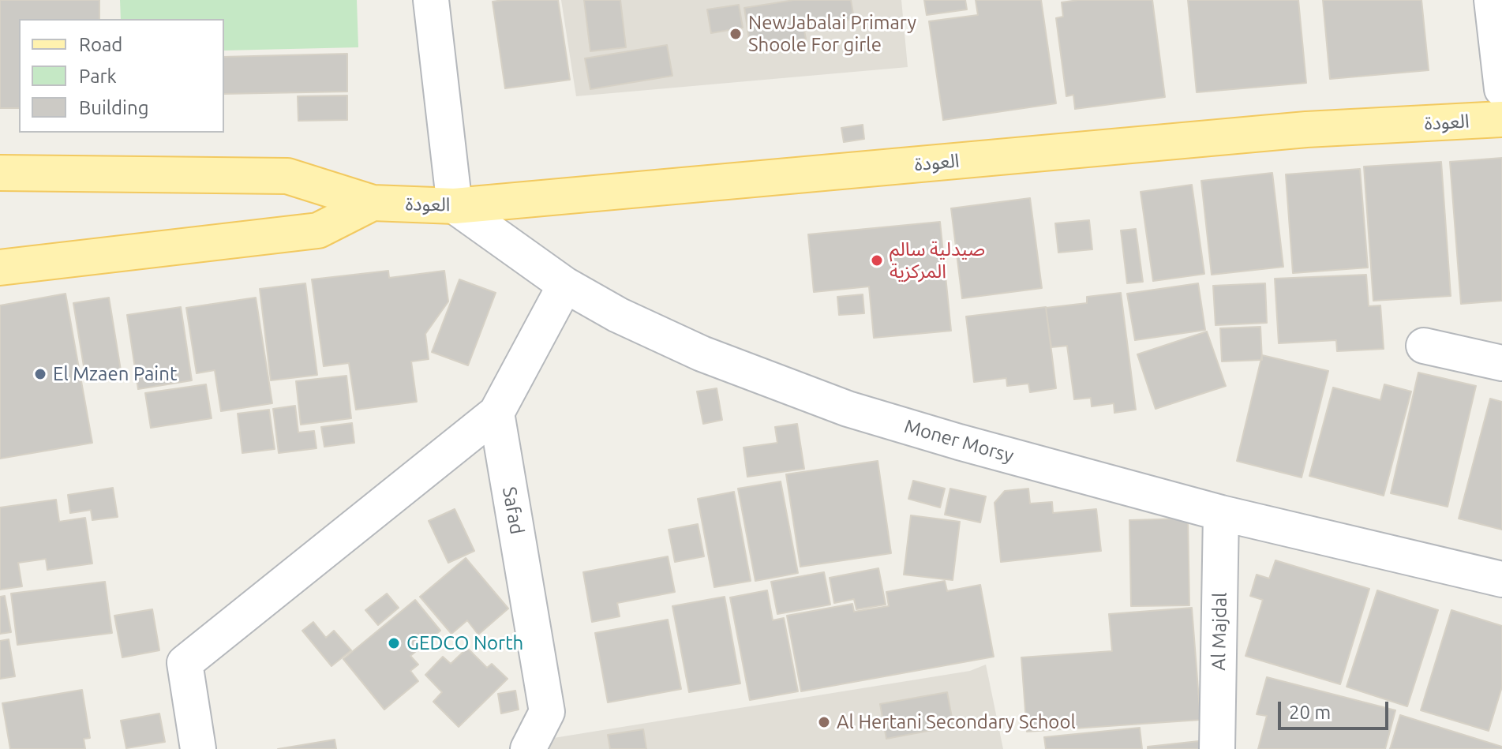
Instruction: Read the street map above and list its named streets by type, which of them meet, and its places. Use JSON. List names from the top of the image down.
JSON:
{
  "streets": {
    "main road": ["العودة"],
    "street": ["Moner Morsy", "Safad", "Al Majdal"]
  },
  "crossings": [
    ["العودة", "Moner Morsy"],
    ["Moner Morsy", "Al Majdal"]
  ],
  "places": [
    "NewJabalai Primary Shoole For girle",
    "صيدلية سالم المركزية",
    "El Mzaen Paint",
    "GEDCO North",
    "Al Hertani Secondary School"
  ],
  "legend": ["Road", "Park", "Building"],
  "scale_bar": "20 m"
}
